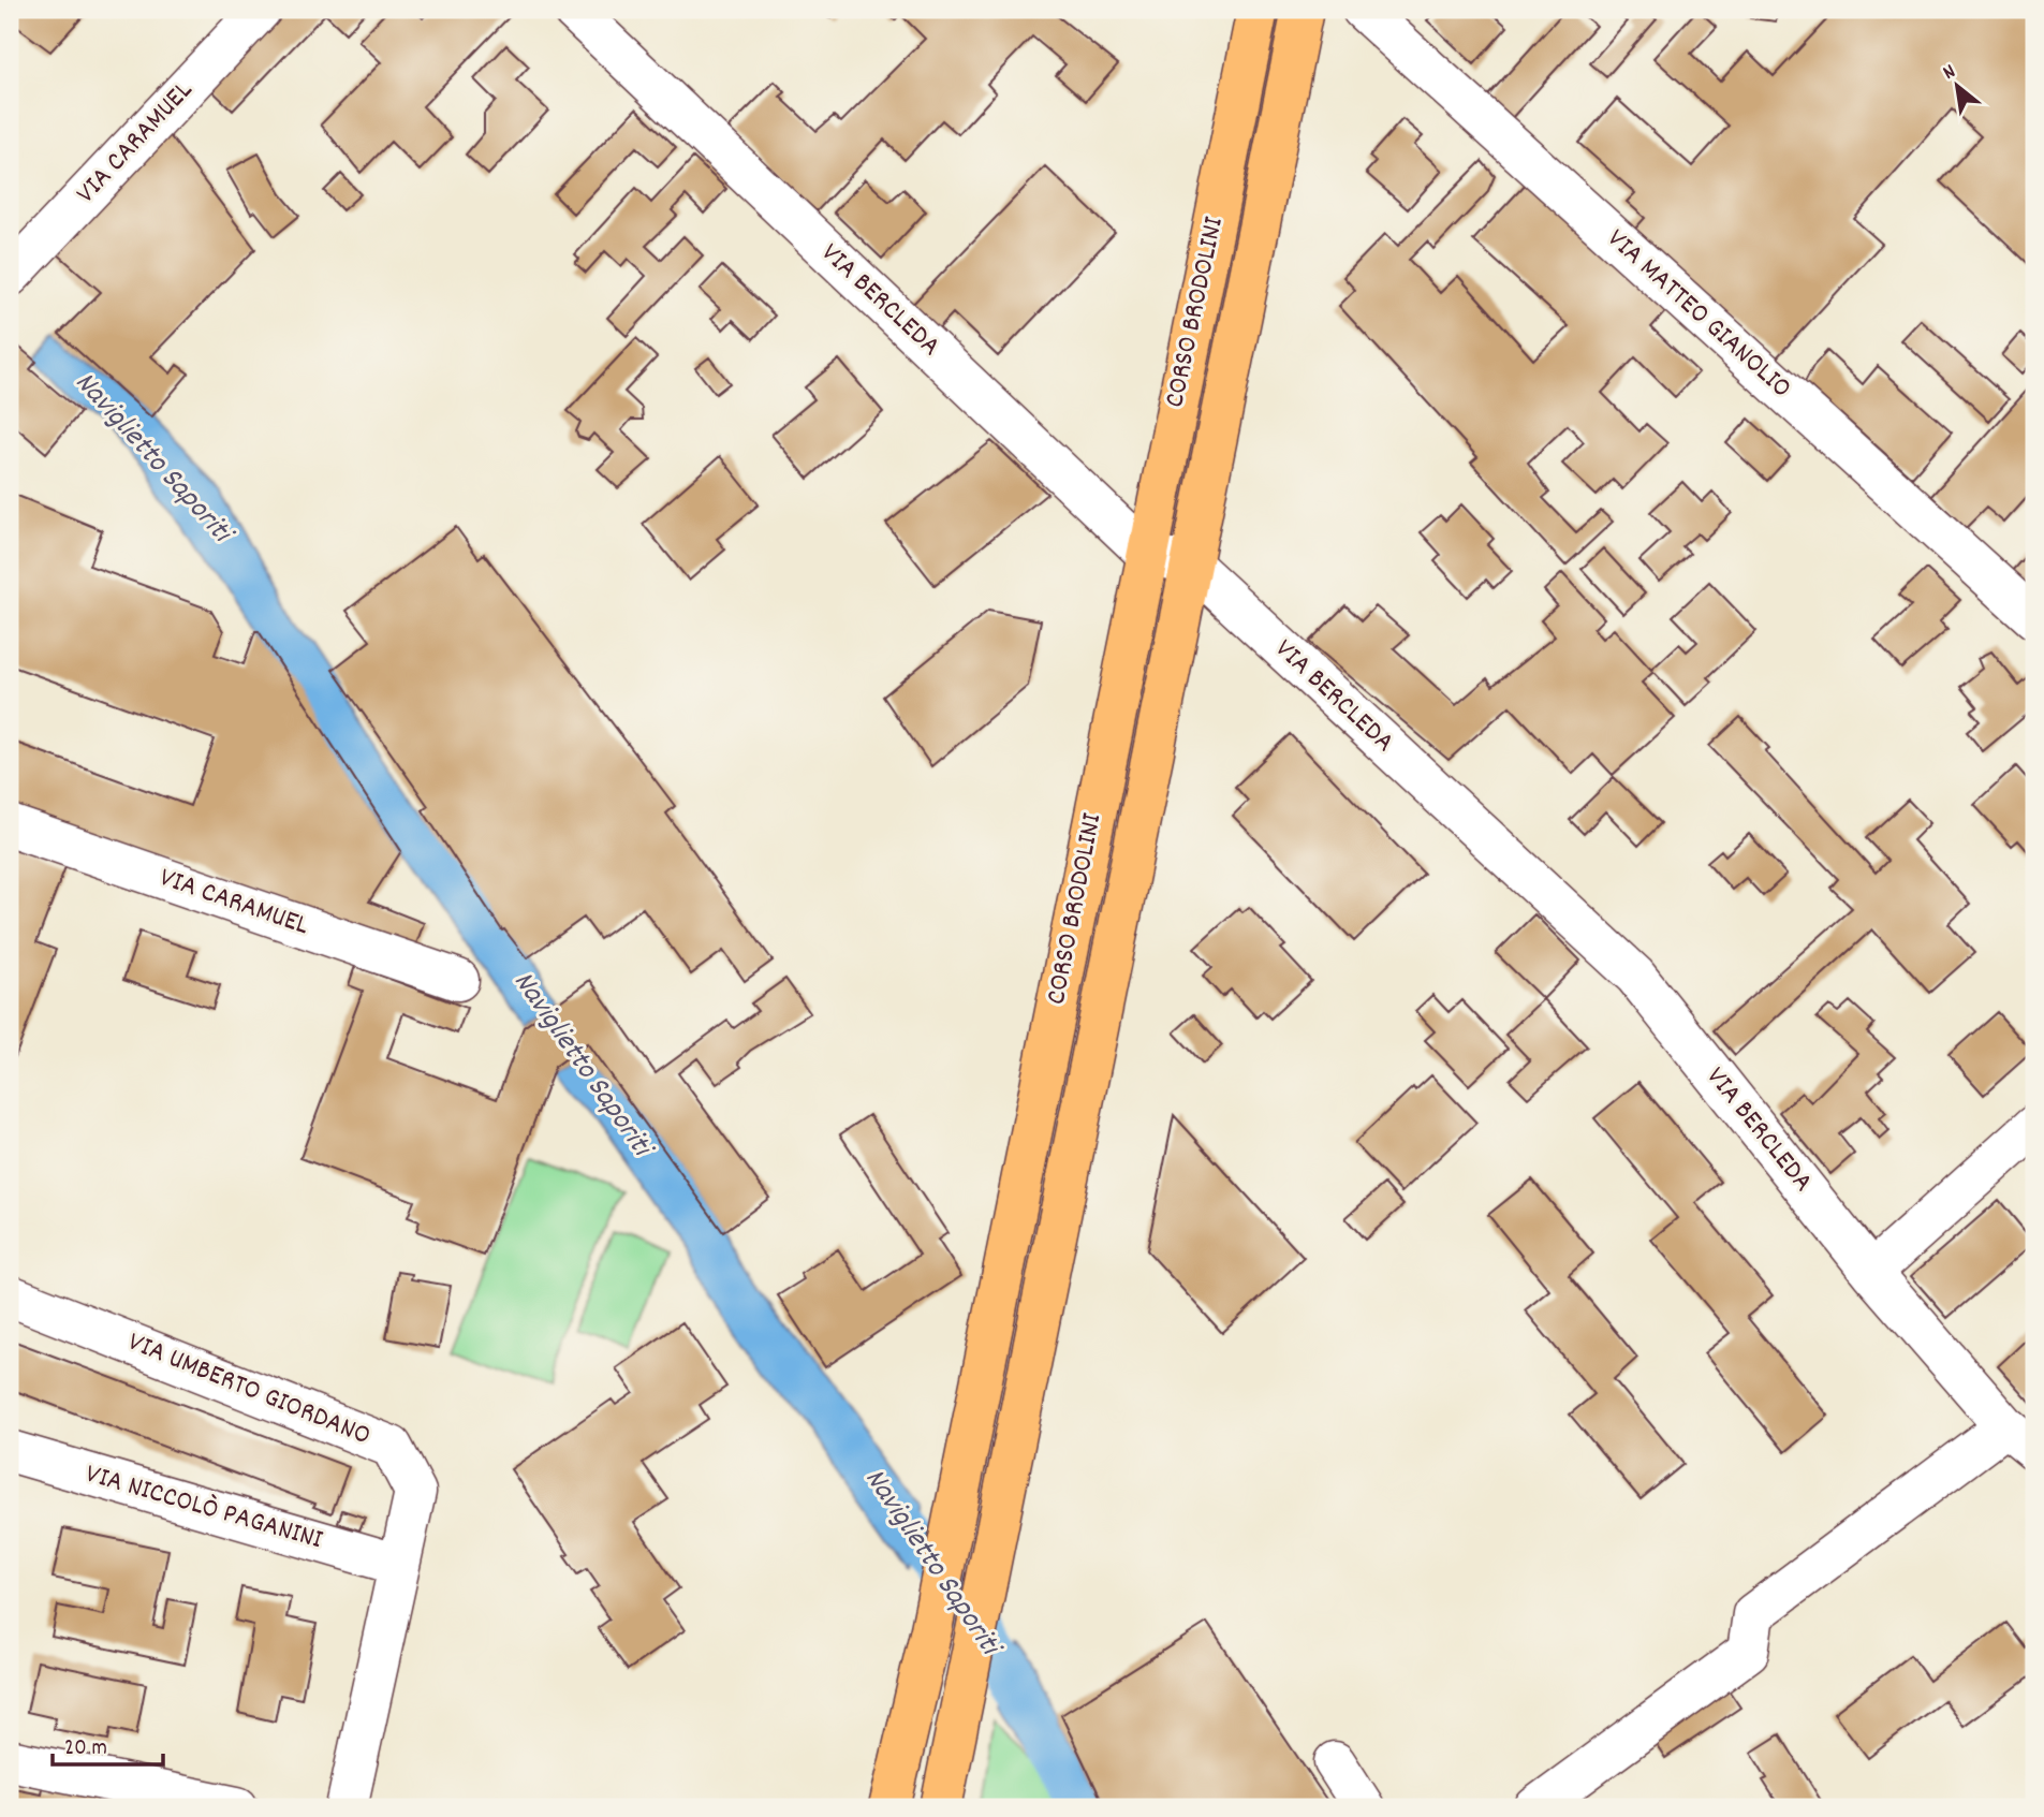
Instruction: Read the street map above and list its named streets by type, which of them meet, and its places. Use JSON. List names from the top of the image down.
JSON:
{
  "streets": {
    "main road": ["CORSO BRODOLINI"],
    "street": [
      "VIA CARAMUEL",
      "VIA BERCLEDA",
      "VIA MATTEO GIANOLIO",
      "VIA UMBERTO GIORDANO",
      "VIA NICCOLÒ PAGANINI"
    ]
  },
  "crossings": [
    ["VIA BERCLEDA", "CORSO BRODOLINI"],
    ["VIA UMBERTO GIORDANO", "VIA NICCOLÒ PAGANINI"]
  ],
  "water": ["Naviglietto Saporiti"],
  "scale_bar": "20 m",
  "north": "top left"
}
